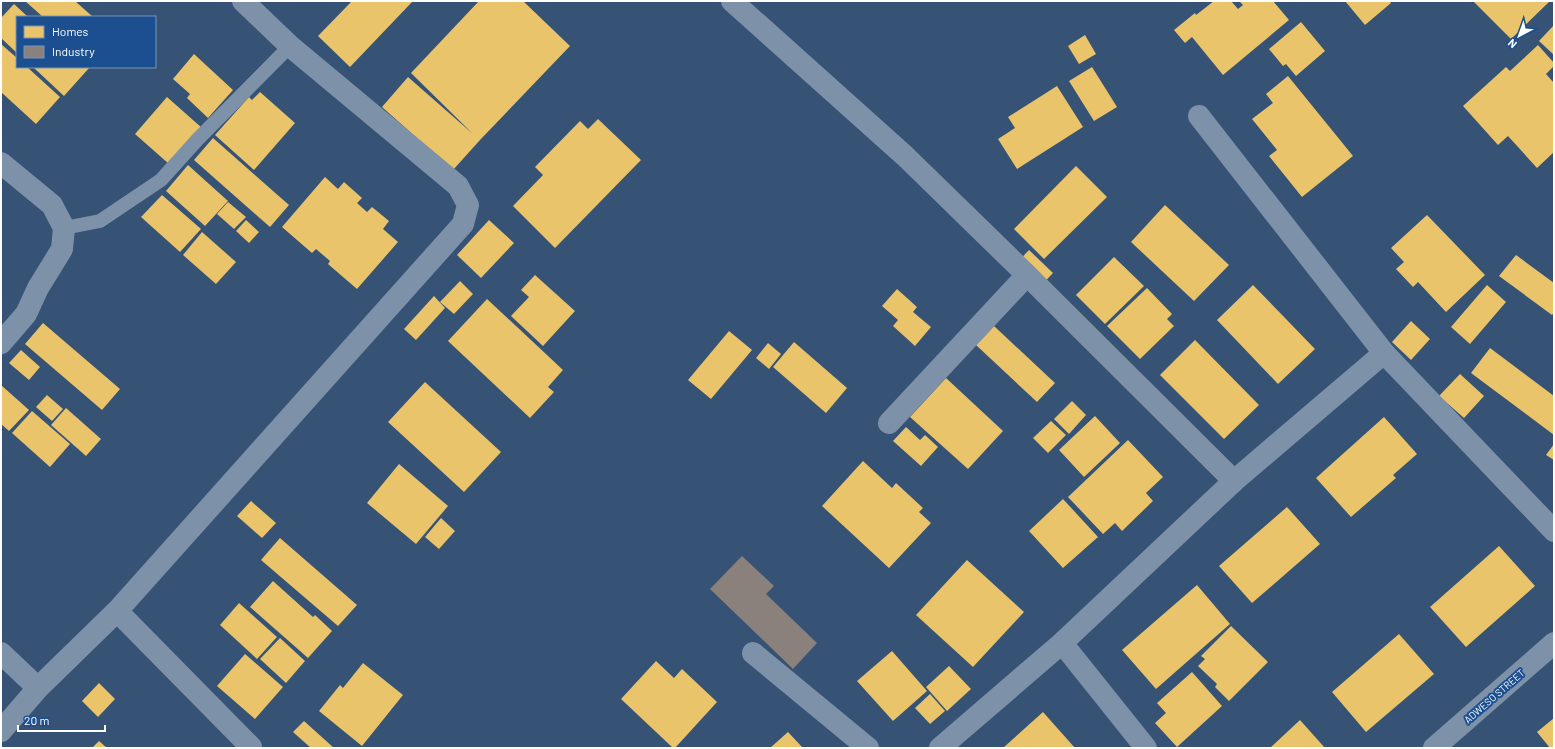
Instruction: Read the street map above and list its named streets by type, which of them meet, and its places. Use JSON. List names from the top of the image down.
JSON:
{
  "streets": {
    "street": ["ADWESO STREET"]
  },
  "legend": ["Homes", "Industry"],
  "scale_bar": "20 m",
  "north": "bottom left"
}
